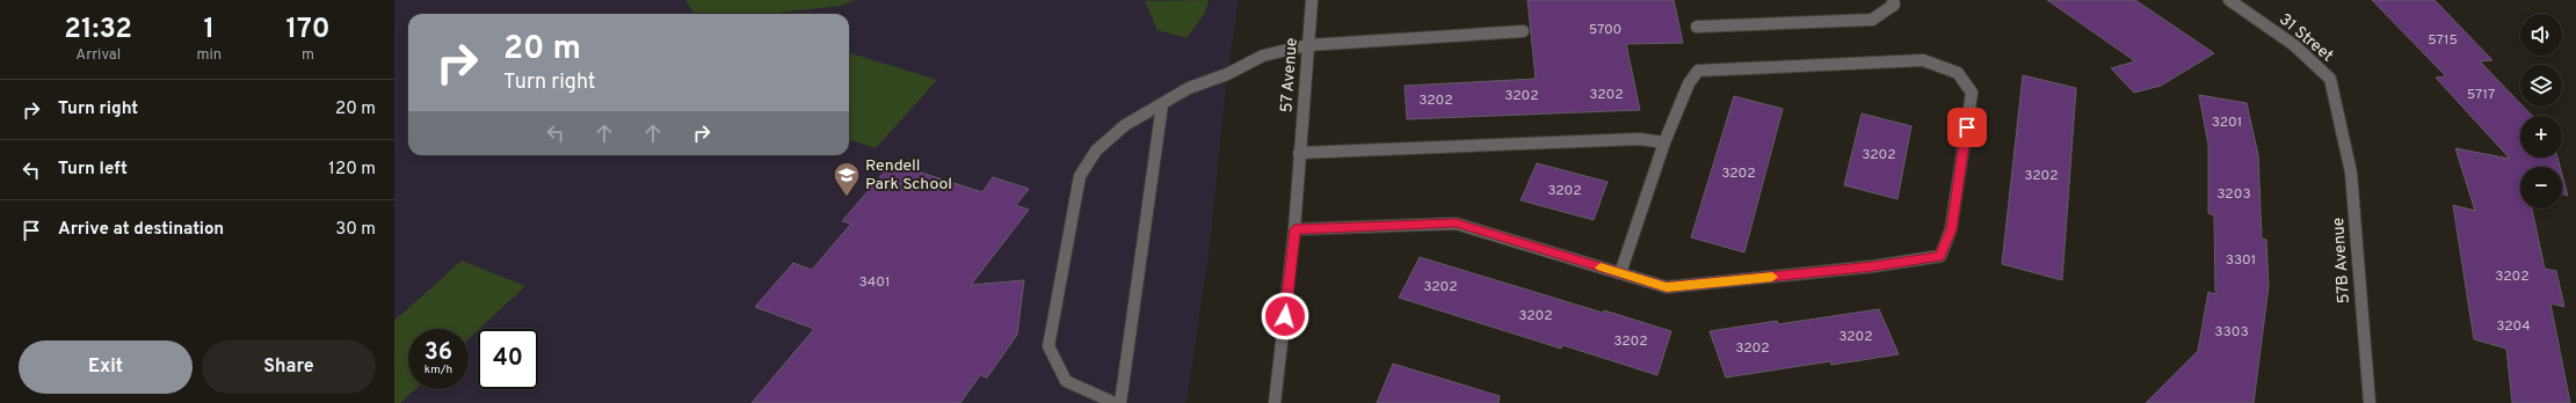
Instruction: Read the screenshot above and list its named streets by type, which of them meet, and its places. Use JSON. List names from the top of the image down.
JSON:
{
  "streets": {
    "street": ["31 Street", "57 Avenue", "57B Avenue"]
  },
  "crossings": [
    ["31 Street", "57B Avenue"]
  ],
  "places": {
    "school or university": ["Rendell Park School"]
  },
  "house_numbers": [
    "5700",
    "5715",
    "3202",
    "5717",
    "3202",
    "3202",
    "3201",
    "3202",
    "3202",
    "3202",
    "3202",
    "3203",
    "3301",
    "3202",
    "3401",
    "3202",
    "3202",
    "3204",
    "3303",
    "3202",
    "3202",
    "3202"
  ],
  "page": {
    "eta": [
      "21:32",
      "Arrival",
      "1",
      "min",
      "170",
      "m"
    ],
    "map_buttons": ["+", "−"],
    "turn": ["20 m", "Turn right"],
    "list": [
      {
        "name": "Turn right",
        "value": "20 m"
      },
      {
        "name": "Turn left",
        "value": "120 m"
      },
      {
        "name": "Arrive at destination",
        "value": "30 m"
      }
    ],
    "speed": "36 km/h",
    "limit": "40",
    "buttons": ["Exit", "Share"]
  }
}
